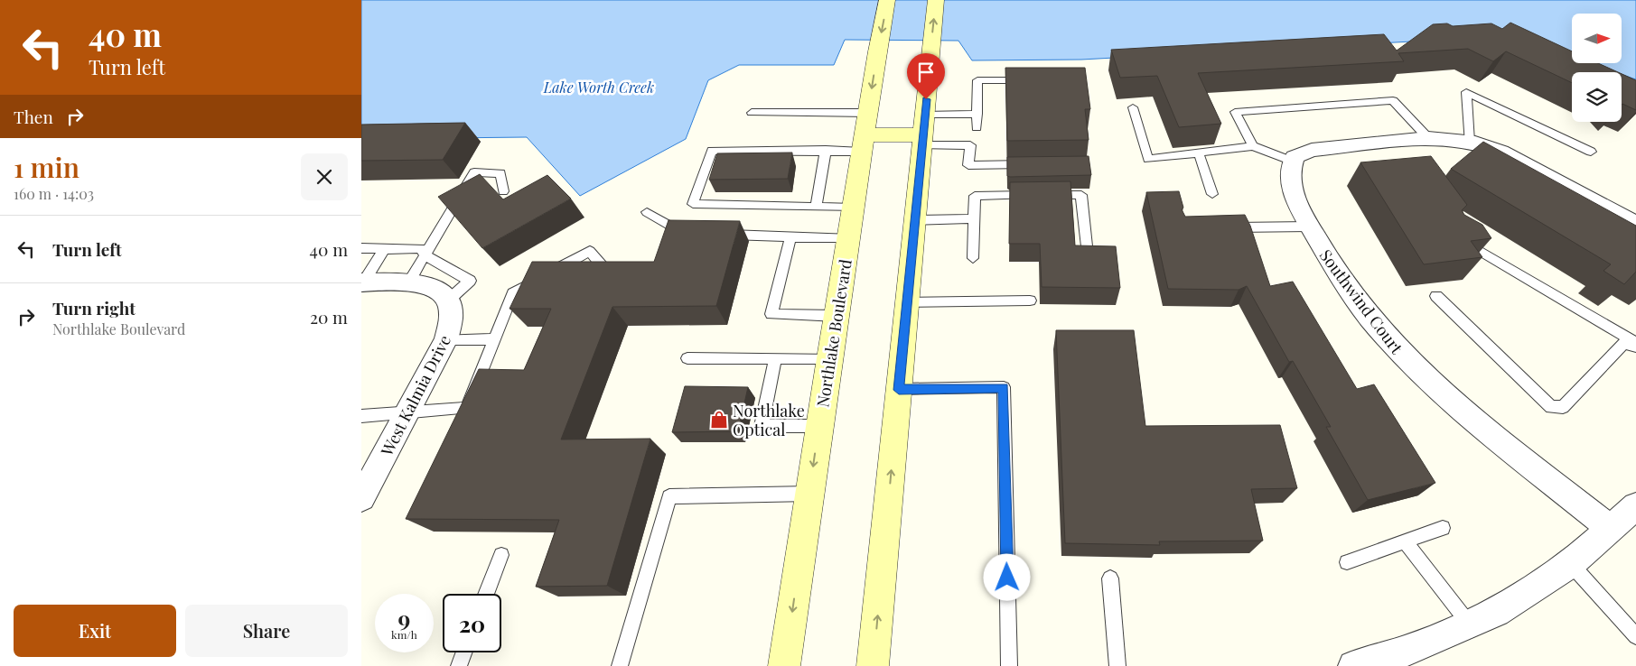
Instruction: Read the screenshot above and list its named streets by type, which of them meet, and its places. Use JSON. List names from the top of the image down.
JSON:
{
  "streets": {
    "main road": ["Northlake Boulevard"],
    "street": ["Southwind Court", "West Kalmia Drive"]
  },
  "water": ["Lake Worth Creek"],
  "places": {
    "shop": ["Northlake Optical"]
  },
  "north": "right",
  "page": {
    "turn": ["40 m", "Turn left"],
    "then": "Then",
    "heading": ["1 min", "160 m · 14:03"],
    "list": [
      {
        "name": "Turn left",
        "value": "40 m"
      },
      {
        "name": "Turn right",
        "note": "Northlake Boulevard",
        "value": "20 m"
      }
    ],
    "speed": "9 km/h",
    "limit": "20",
    "buttons": ["Exit", "Share"]
  }
}
